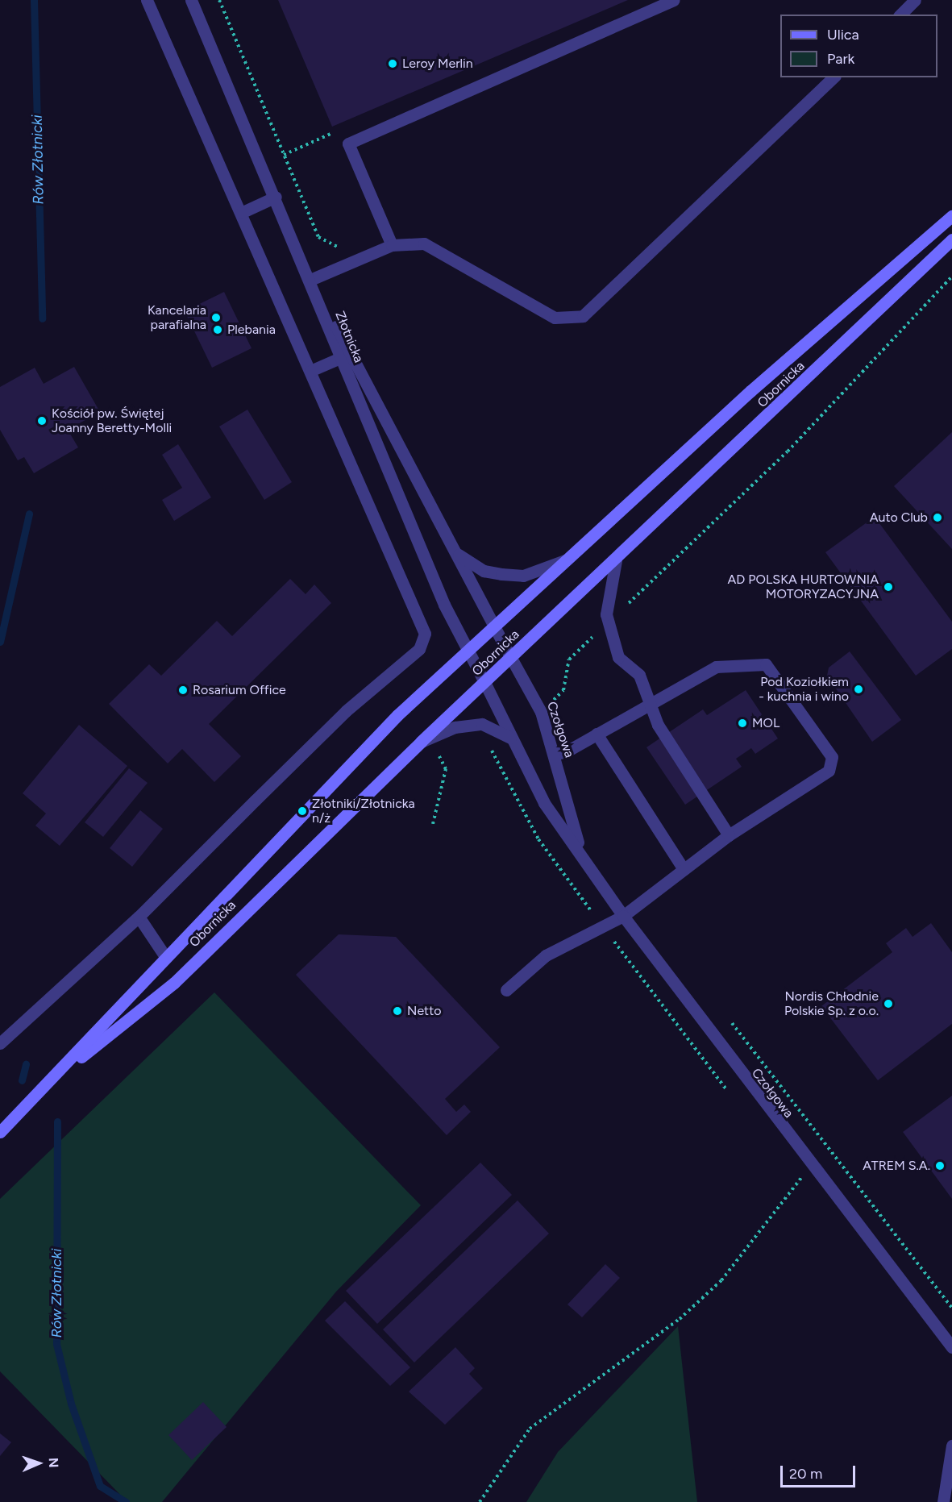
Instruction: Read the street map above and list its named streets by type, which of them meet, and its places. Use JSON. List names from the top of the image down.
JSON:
{
  "streets": {
    "main road": ["Obornicka"],
    "street": ["Złotnicka", "Czołgowa"]
  },
  "crossings": [
    ["Złotnicka", "Obornicka"],
    ["Złotnicka", "Czołgowa"],
    ["Obornicka", "Czołgowa"]
  ],
  "water": ["Rów Złotnicki"],
  "places": [
    "Leroy Merlin",
    "Kancelaria parafialna",
    "Plebania",
    "Kościół pw. Świętej Joanny Beretty-Molli",
    "Auto Club",
    "AD POLSKA HURTOWNIA MOTORYZACYJNA",
    "Pod Koziołkiem - kuchnia i wino",
    "Rosarium Office",
    "MOL",
    "Złotniki/Złotnicka n/ż",
    "Nordis Chłodnie Polskie Sp. z o.o.",
    "Netto",
    "ATREM S.A."
  ],
  "legend": ["Ulica", "Park"],
  "scale_bar": "20 m",
  "north": "right"
}
